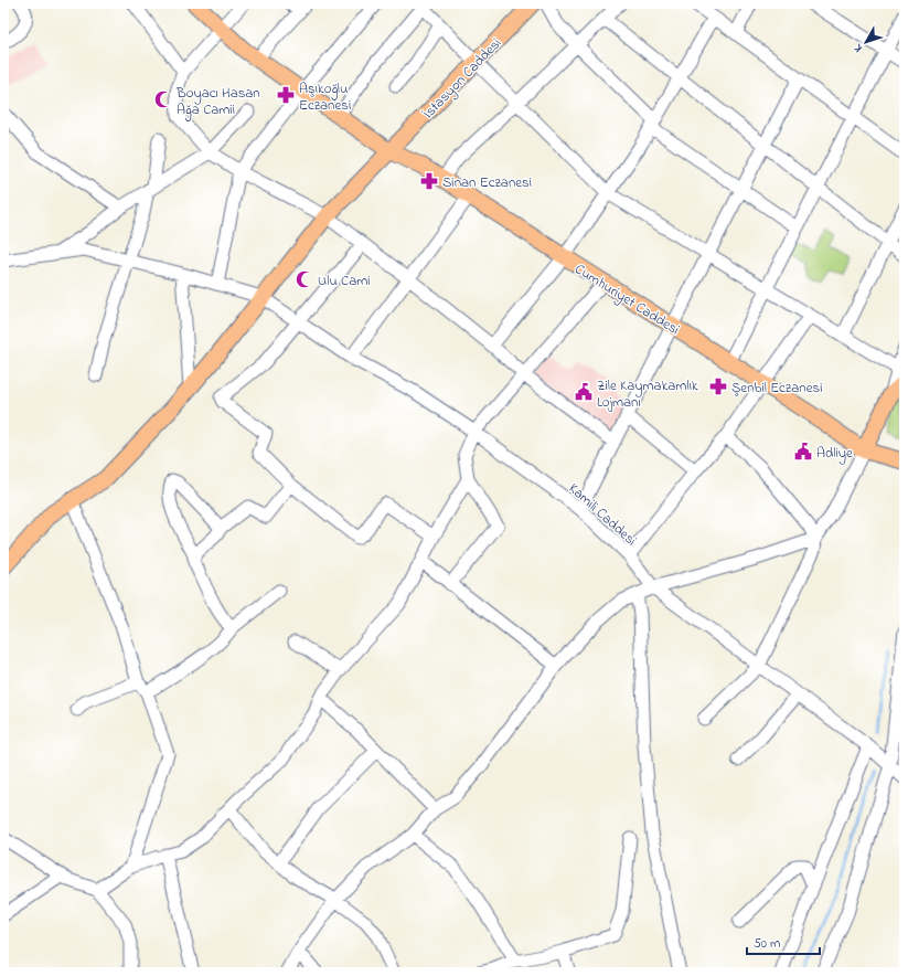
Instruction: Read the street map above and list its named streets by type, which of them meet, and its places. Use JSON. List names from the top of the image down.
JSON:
{
  "streets": {
    "main road": ["İstasyon Caddesi", "Cumhuriyet Caddesi"],
    "street": ["Kamili Caddesi"]
  },
  "crossings": [
    ["İstasyon Caddesi", "Cumhuriyet Caddesi"],
    ["İstasyon Caddesi", "Kamili Caddesi"]
  ],
  "places": {
    "pharmacy": ["Aşıkoğlu Eczanesi", "Sinan Eczanesi", "Şenbil Eczanesi"],
    "mosque": ["Boyacı Hasan Ağa Camii", "Ulu Cami"],
    "public building": ["Zile Kaymakamlık Lojmanı", "Adliye"]
  },
  "scale_bar": "50 m",
  "north": "bottom left"
}
